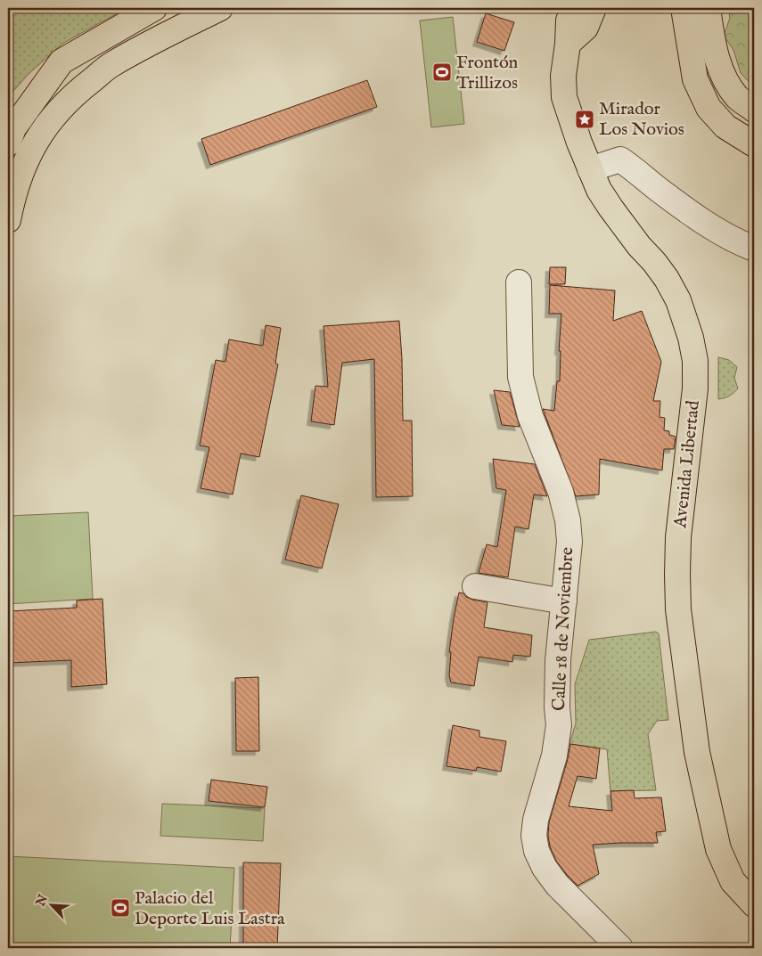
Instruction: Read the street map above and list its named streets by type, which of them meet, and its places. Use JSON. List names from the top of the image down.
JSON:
{
  "streets": {
    "main road": ["Avenida Libertad"],
    "street": ["Calle 18 de Noviembre"]
  },
  "places": {
    "sports": ["Frontón Trillizos", "Palacio del Deporte Luis Lastra"],
    "place": ["Mirador Los Novios"]
  },
  "north": "top left"
}
